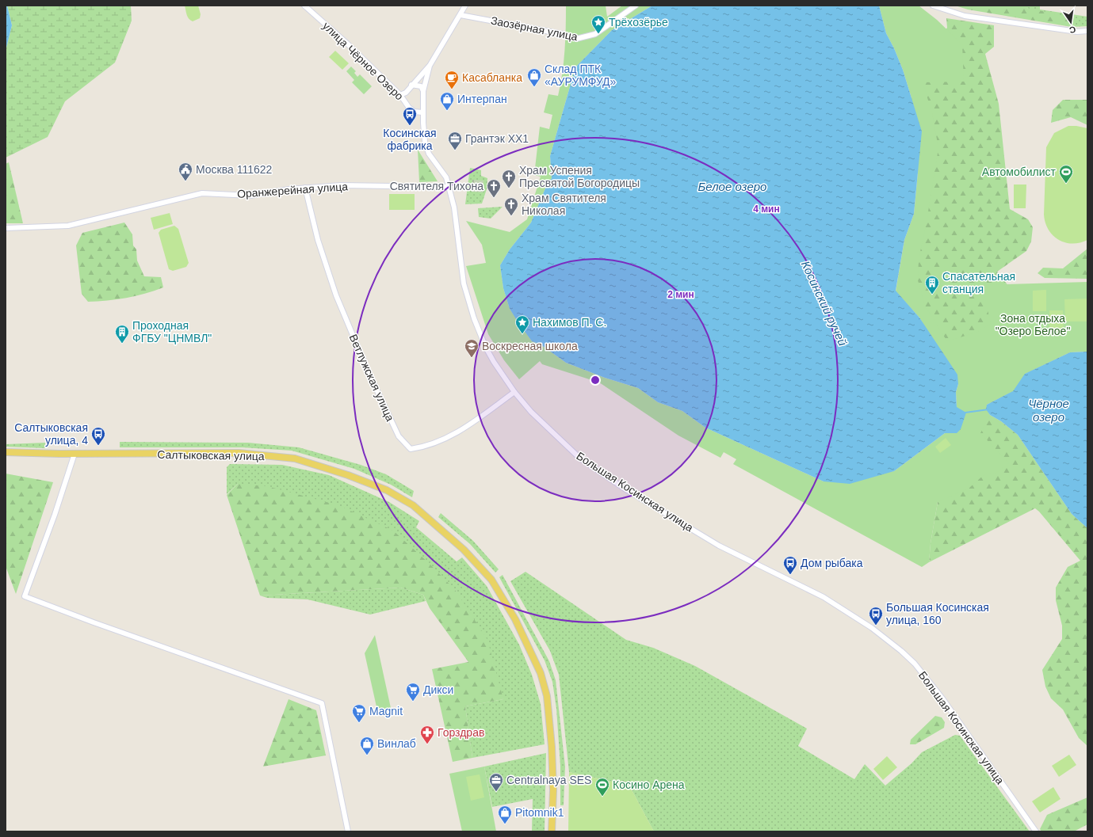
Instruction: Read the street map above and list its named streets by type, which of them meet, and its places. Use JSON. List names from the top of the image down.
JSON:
{
  "streets": {
    "main road": ["Салтыковская улица"],
    "street": [
      "Заозёрная улица",
      "улица Чёрное Озеро",
      "Оранжерейная улица",
      "Ветлужская улица",
      "Большая Косинская улица"
    ]
  },
  "crossings": [
    ["Заозёрная улица", "Большая Косинская улица"],
    ["улица Чёрное Озеро", "Большая Косинская улица"],
    ["Оранжерейная улица", "Ветлужская улица"],
    ["Оранжерейная улица", "Большая Косинская улица"],
    ["Ветлужская улица", "Большая Косинская улица"]
  ],
  "water": ["Белое озеро", "Косинский ручей", "Чёрное озеро"],
  "parks": ["Зона отдыха \"Озеро Белое\""],
  "places": {
    "place": ["Трёхозёрье", "Нахимов П. С."],
    "shop": [
      "Склад ПТК «АУРУМФУД»",
      "Интерпан",
      "Винлаб",
      "Pitomnik1"
    ],
    "cafe": ["Касабланка"],
    "bus stop": [
      "Косинская фабрика",
      "Салтыковская улица, 4",
      "Дом рыбака",
      "Большая Косинская улица, 160"
    ],
    "office": ["Грантэк ХХ1", "Centralnaya SES"],
    "public building": ["Москва 111622"],
    "sports": ["Автомобилист", "Косино Арена"],
    "church": ["Храм Успения Пресвятой Богородицы", "Святителя Тихона", "Храм Святителя Николая"],
    "building": ["Спасательная станция", "Проходная ФГБУ \"ЦНМВЛ\""],
    "school or university": ["Воскресная школа"],
    "supermarket": ["Дикси", "Magnit"],
    "pharmacy": ["Горздрав"]
  },
  "north": "bottom",
  "rings": ["4 мин", "2 мин"]
}
